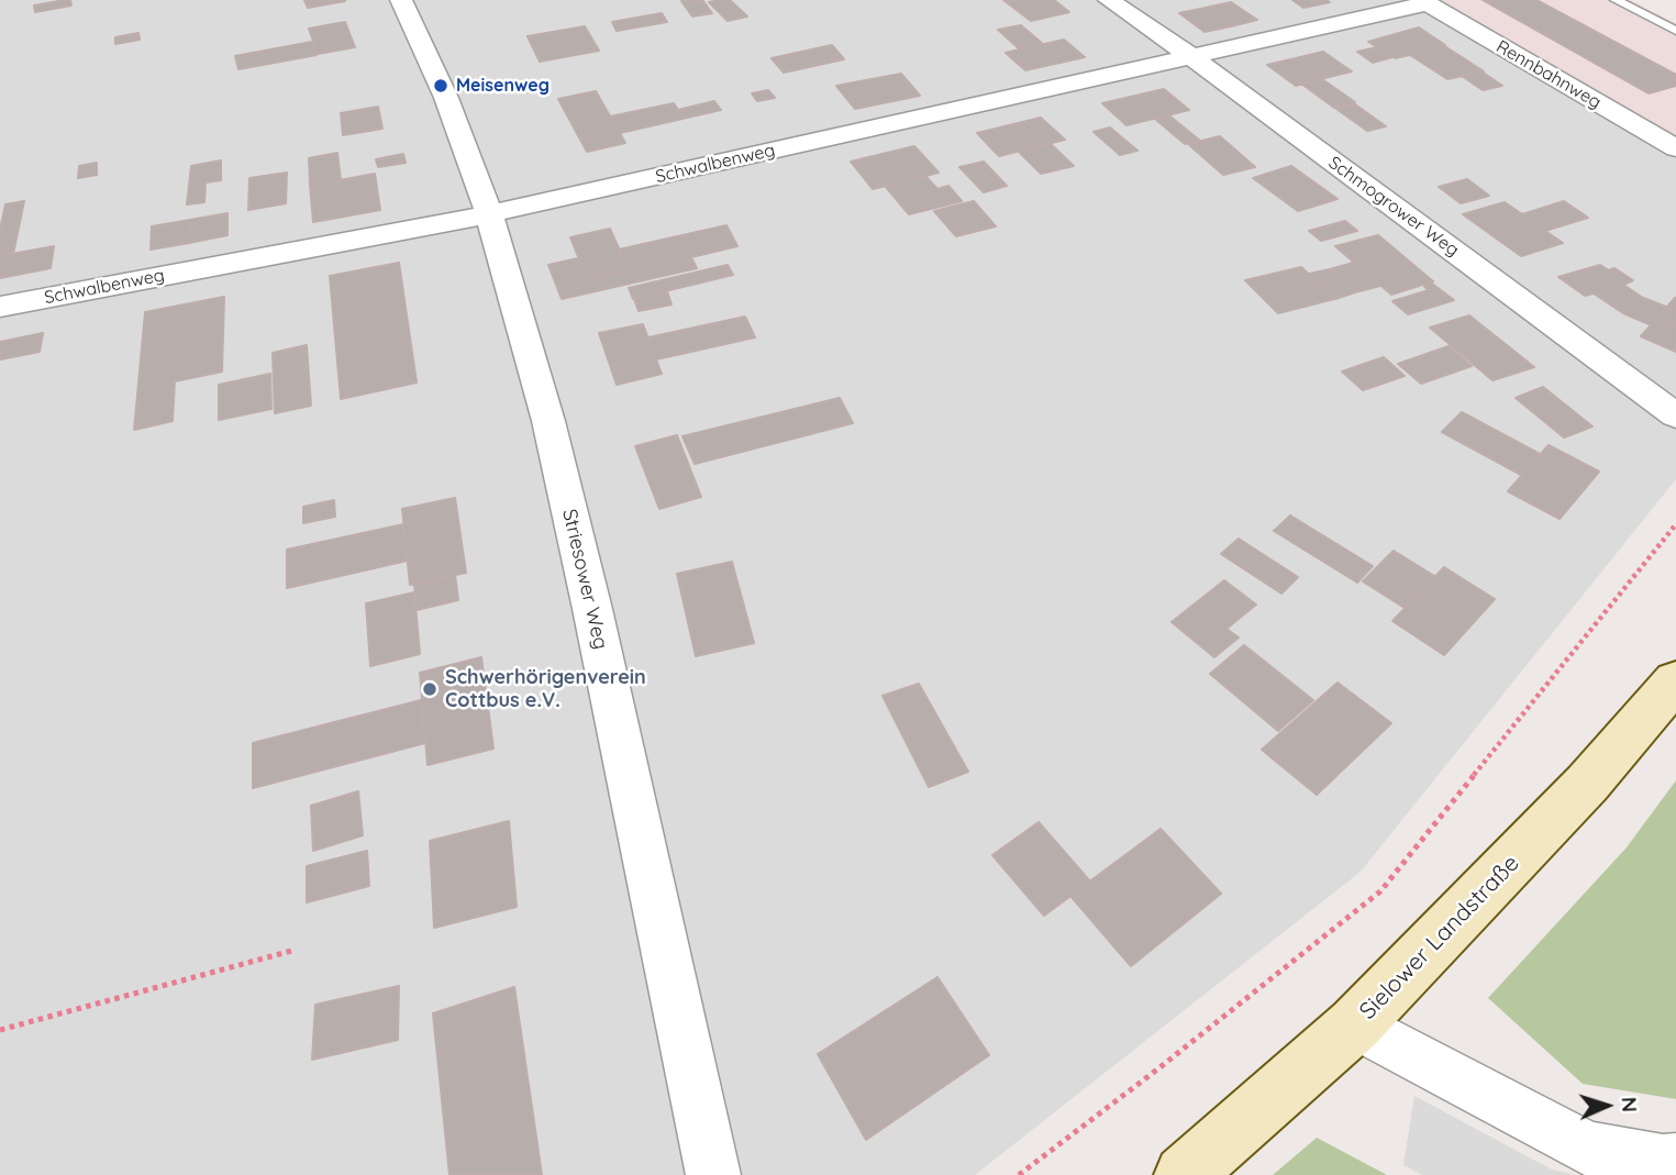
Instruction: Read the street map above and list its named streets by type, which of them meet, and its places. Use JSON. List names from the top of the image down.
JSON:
{
  "streets": {
    "main road": ["Sielower Landstraße"],
    "street": [
      "Rennbahnweg",
      "Schwalbenweg",
      "Schmogrower Weg",
      "Striesower Weg"
    ]
  },
  "crossings": [
    ["Rennbahnweg", "Schwalbenweg"],
    ["Schwalbenweg", "Schmogrower Weg"],
    ["Schwalbenweg", "Striesower Weg"]
  ],
  "places": ["Meisenweg", "Schwerhörigenverein Cottbus e.V."],
  "north": "right"
}
